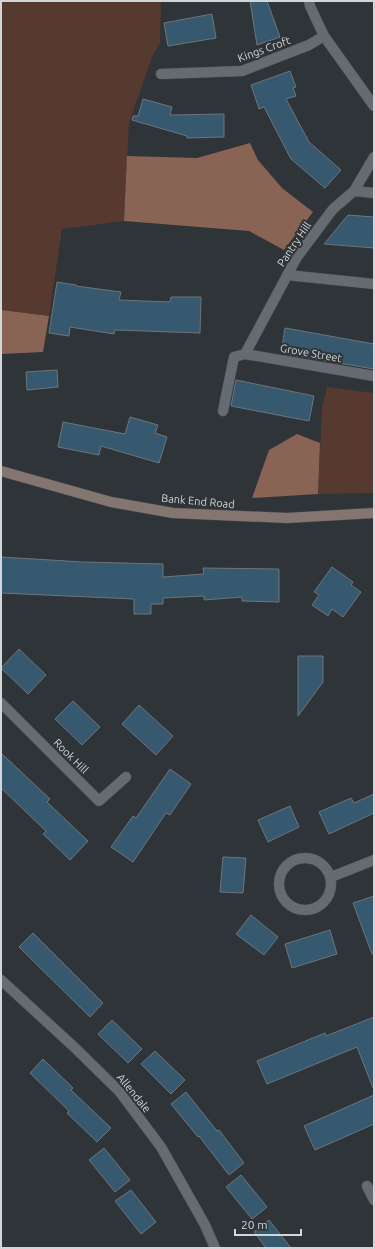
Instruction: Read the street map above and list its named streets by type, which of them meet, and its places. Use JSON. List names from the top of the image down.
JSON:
{
  "streets": {
    "street": [
      "Kings Croft",
      "Pantry Hill",
      "Grove Street",
      "Bank End Road",
      "Rook Hill",
      "Allendale"
    ]
  },
  "crossings": [
    ["Pantry Hill", "Grove Street"]
  ],
  "scale_bar": "20 m"
}
